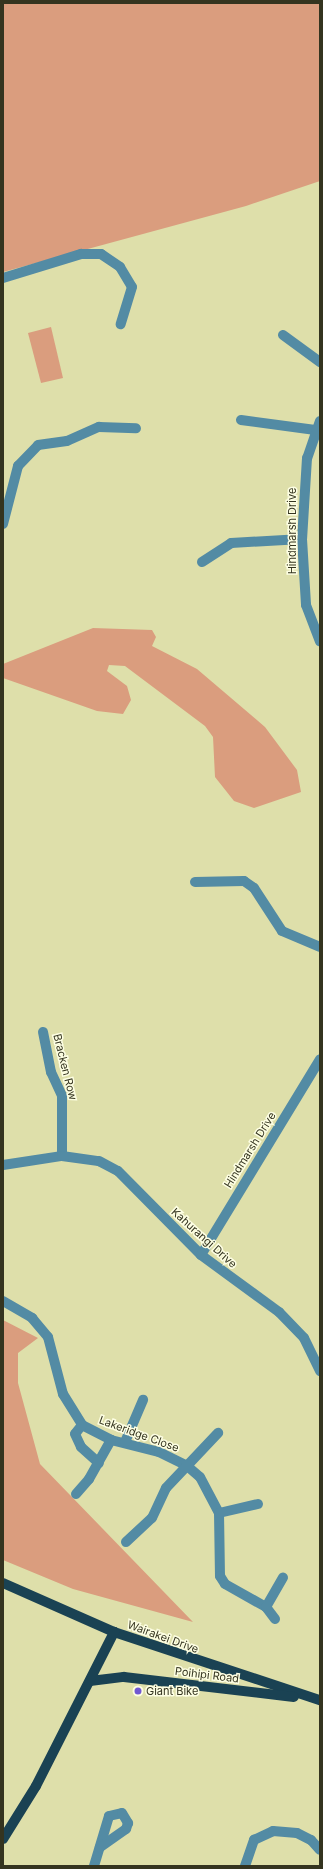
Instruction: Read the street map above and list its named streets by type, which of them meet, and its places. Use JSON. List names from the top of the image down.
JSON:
{
  "streets": {
    "main road": ["Wairakei Drive", "Poihipi Road"],
    "street": [
      "Hindmarsh Drive",
      "Bracken Row",
      "Kahurangi Drive",
      "Lakeridge Close"
    ]
  },
  "crossings": [
    ["Hindmarsh Drive", "Kahurangi Drive"],
    ["Bracken Row", "Kahurangi Drive"],
    ["Wairakei Drive", "Poihipi Road"]
  ],
  "places": ["Giant Bike"]
}
